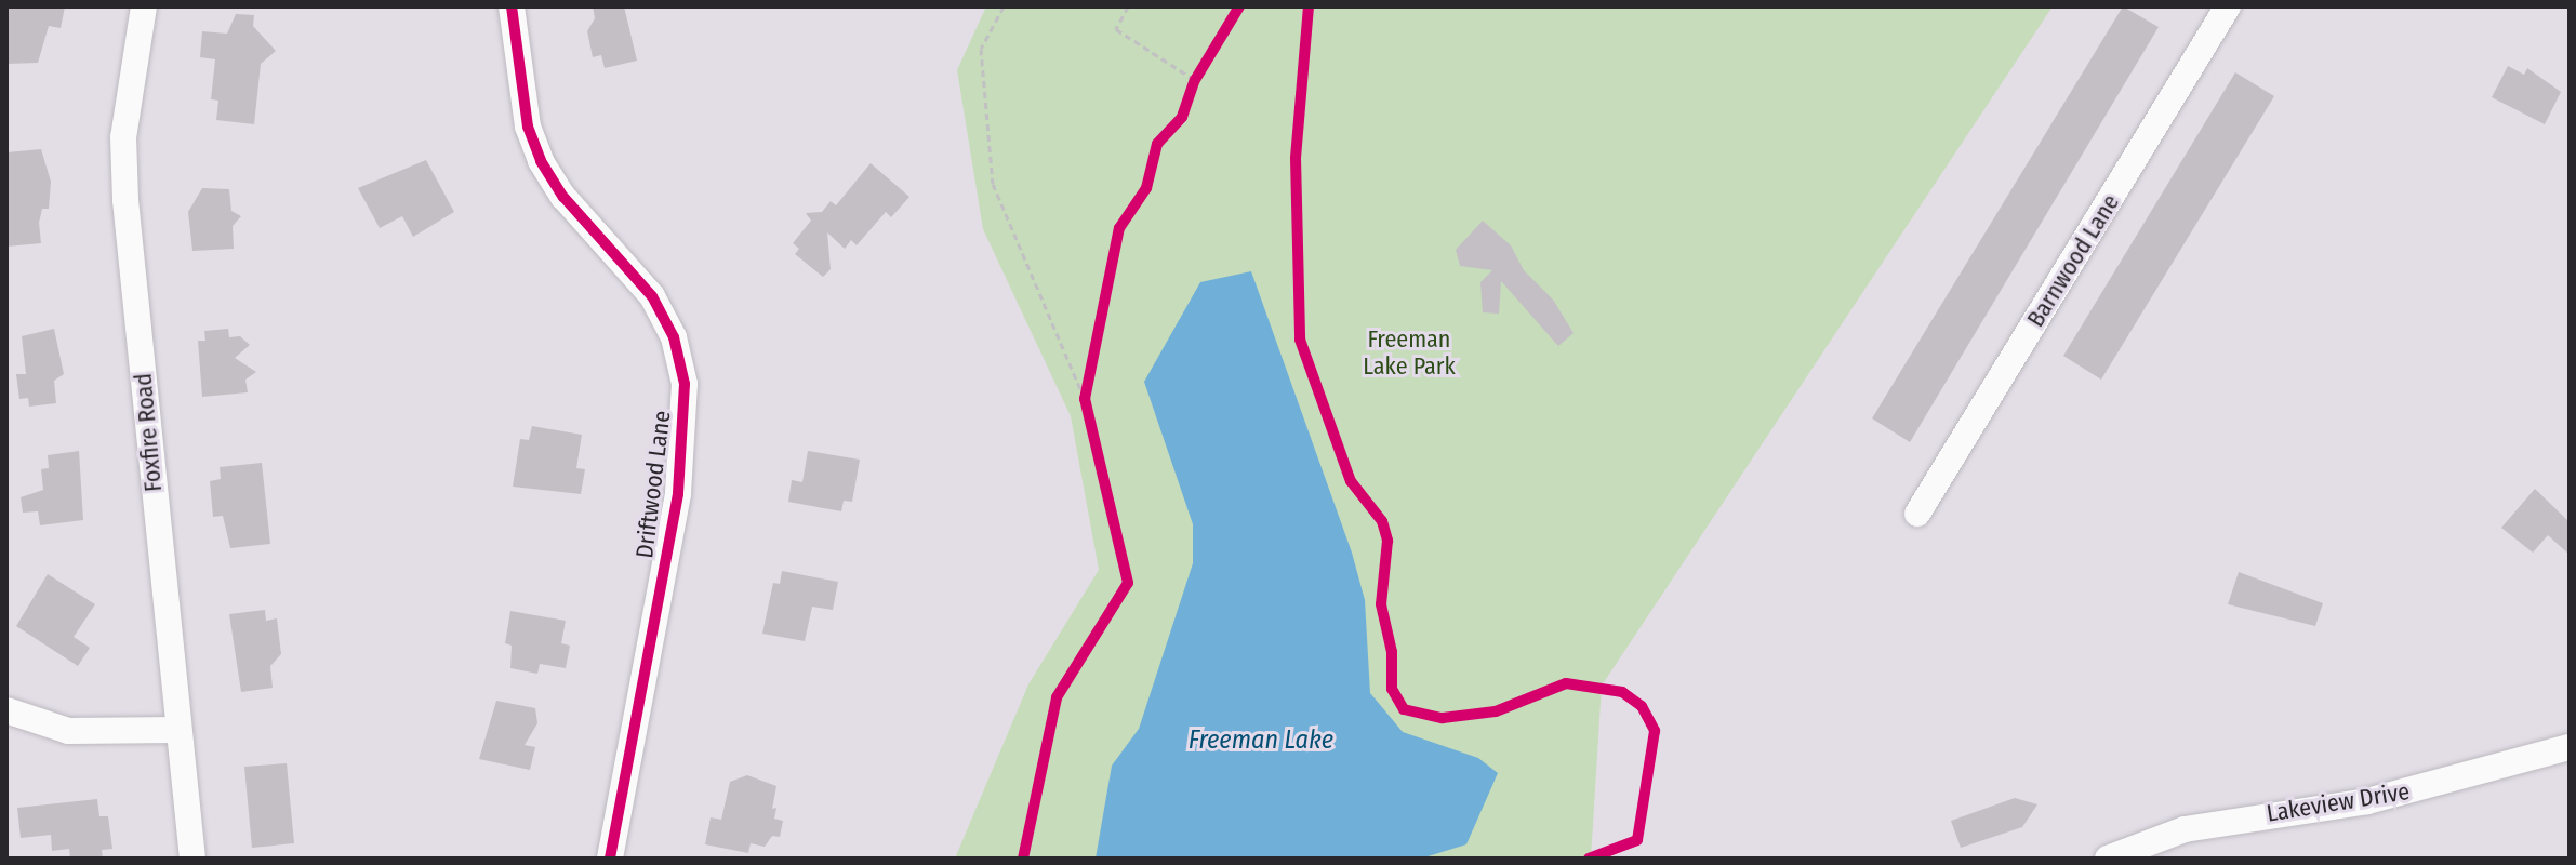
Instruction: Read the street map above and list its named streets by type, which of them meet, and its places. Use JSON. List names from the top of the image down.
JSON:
{
  "streets": {
    "street": [
      "Barnwood Lane",
      "Foxfire Road",
      "Driftwood Lane",
      "Lakeview Drive"
    ]
  },
  "water": ["Freeman Lake"],
  "parks": ["Freeman Lake Park"]
}
